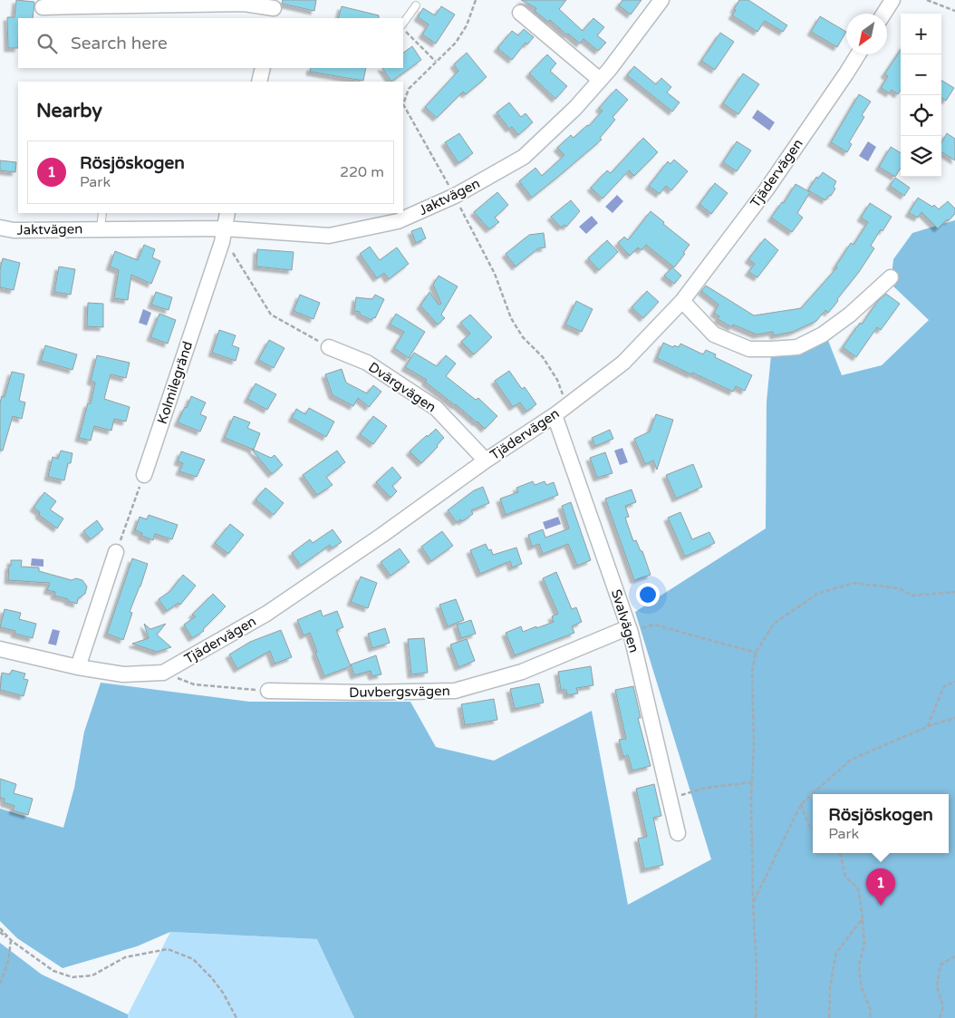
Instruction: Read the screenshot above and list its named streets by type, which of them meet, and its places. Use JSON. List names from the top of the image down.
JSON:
{
  "streets": {
    "street": [
      "Tjädervägen",
      "Jaktvägen",
      "Kolmilegränd",
      "Dvärgvägen",
      "Svalvägen",
      "Duvbergsvägen"
    ]
  },
  "crossings": [
    ["Tjädervägen", "Dvärgvägen"],
    ["Tjädervägen", "Svalvägen"],
    ["Jaktvägen", "Kolmilegränd"],
    ["Svalvägen", "Duvbergsvägen"]
  ],
  "north": "bottom left",
  "page": {
    "map_buttons": ["+", "−"],
    "search": "Search here",
    "heading": "Nearby",
    "list": [
      {
        "mark": "1",
        "name": "Rösjöskogen",
        "note": "Park",
        "value": "220 m"
      }
    ],
    "popup": ["Rösjöskogen", "Park"],
    "pins": "1"
  }
}
